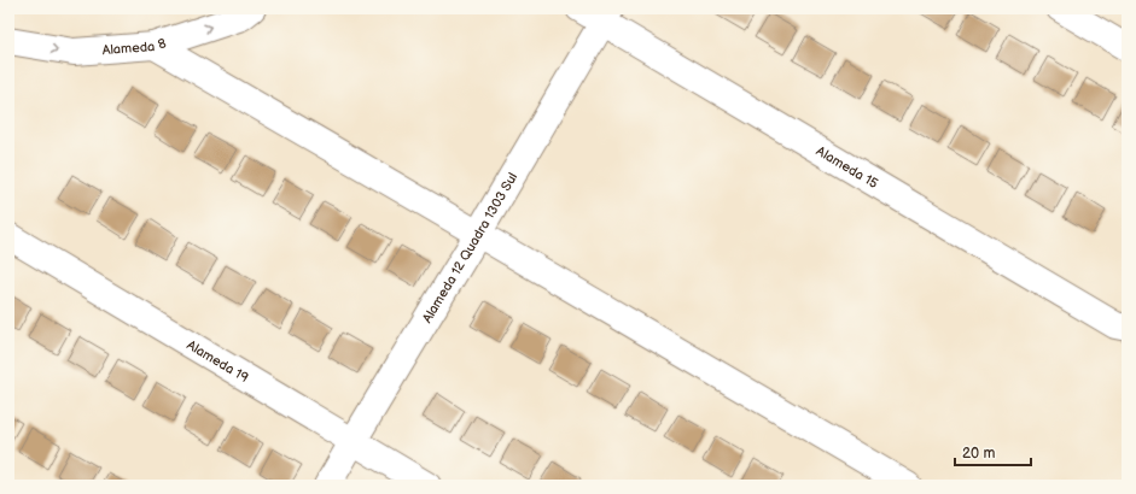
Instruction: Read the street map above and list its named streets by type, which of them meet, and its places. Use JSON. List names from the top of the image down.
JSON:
{
  "streets": {
    "street": [
      "Alameda 8",
      "Alameda 15",
      "Alameda 12 Quadra 1303 Sul",
      "Alameda 19"
    ]
  },
  "crossings": [
    ["Alameda 15", "Alameda 12 Quadra 1303 Sul"],
    ["Alameda 12 Quadra 1303 Sul", "Alameda 19"]
  ],
  "one_way": ["Alameda 8"],
  "scale_bar": "20 m"
}
